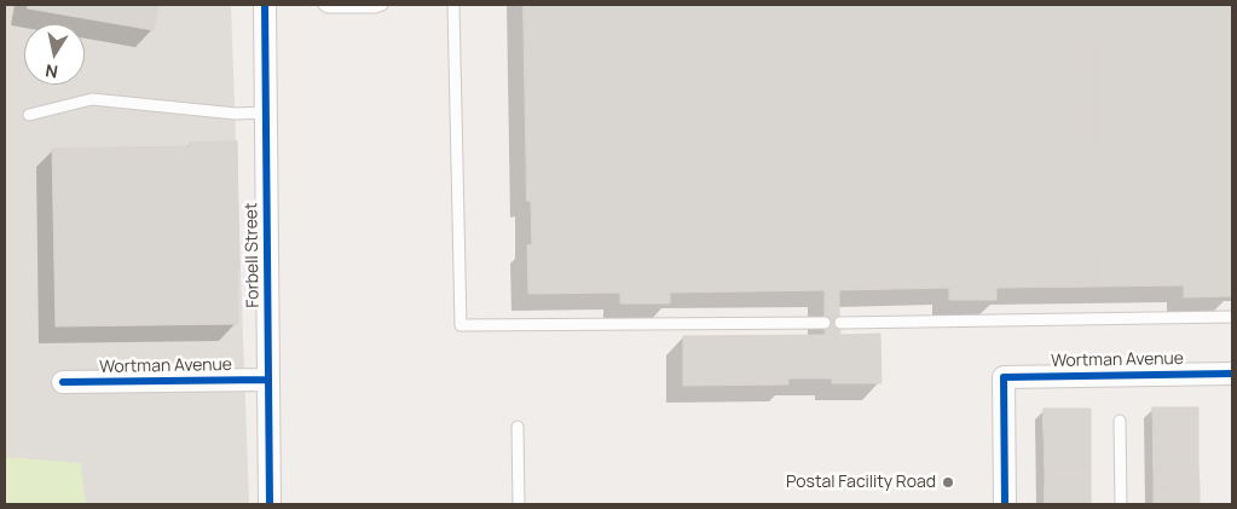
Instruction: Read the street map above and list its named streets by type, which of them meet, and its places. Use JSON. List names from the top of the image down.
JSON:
{
  "streets": {
    "street": ["Forbell Street", "Wortman Avenue"]
  },
  "crossings": [
    ["Forbell Street", "Wortman Avenue"]
  ],
  "places": ["Postal Facility Road"],
  "north": "bottom"
}
